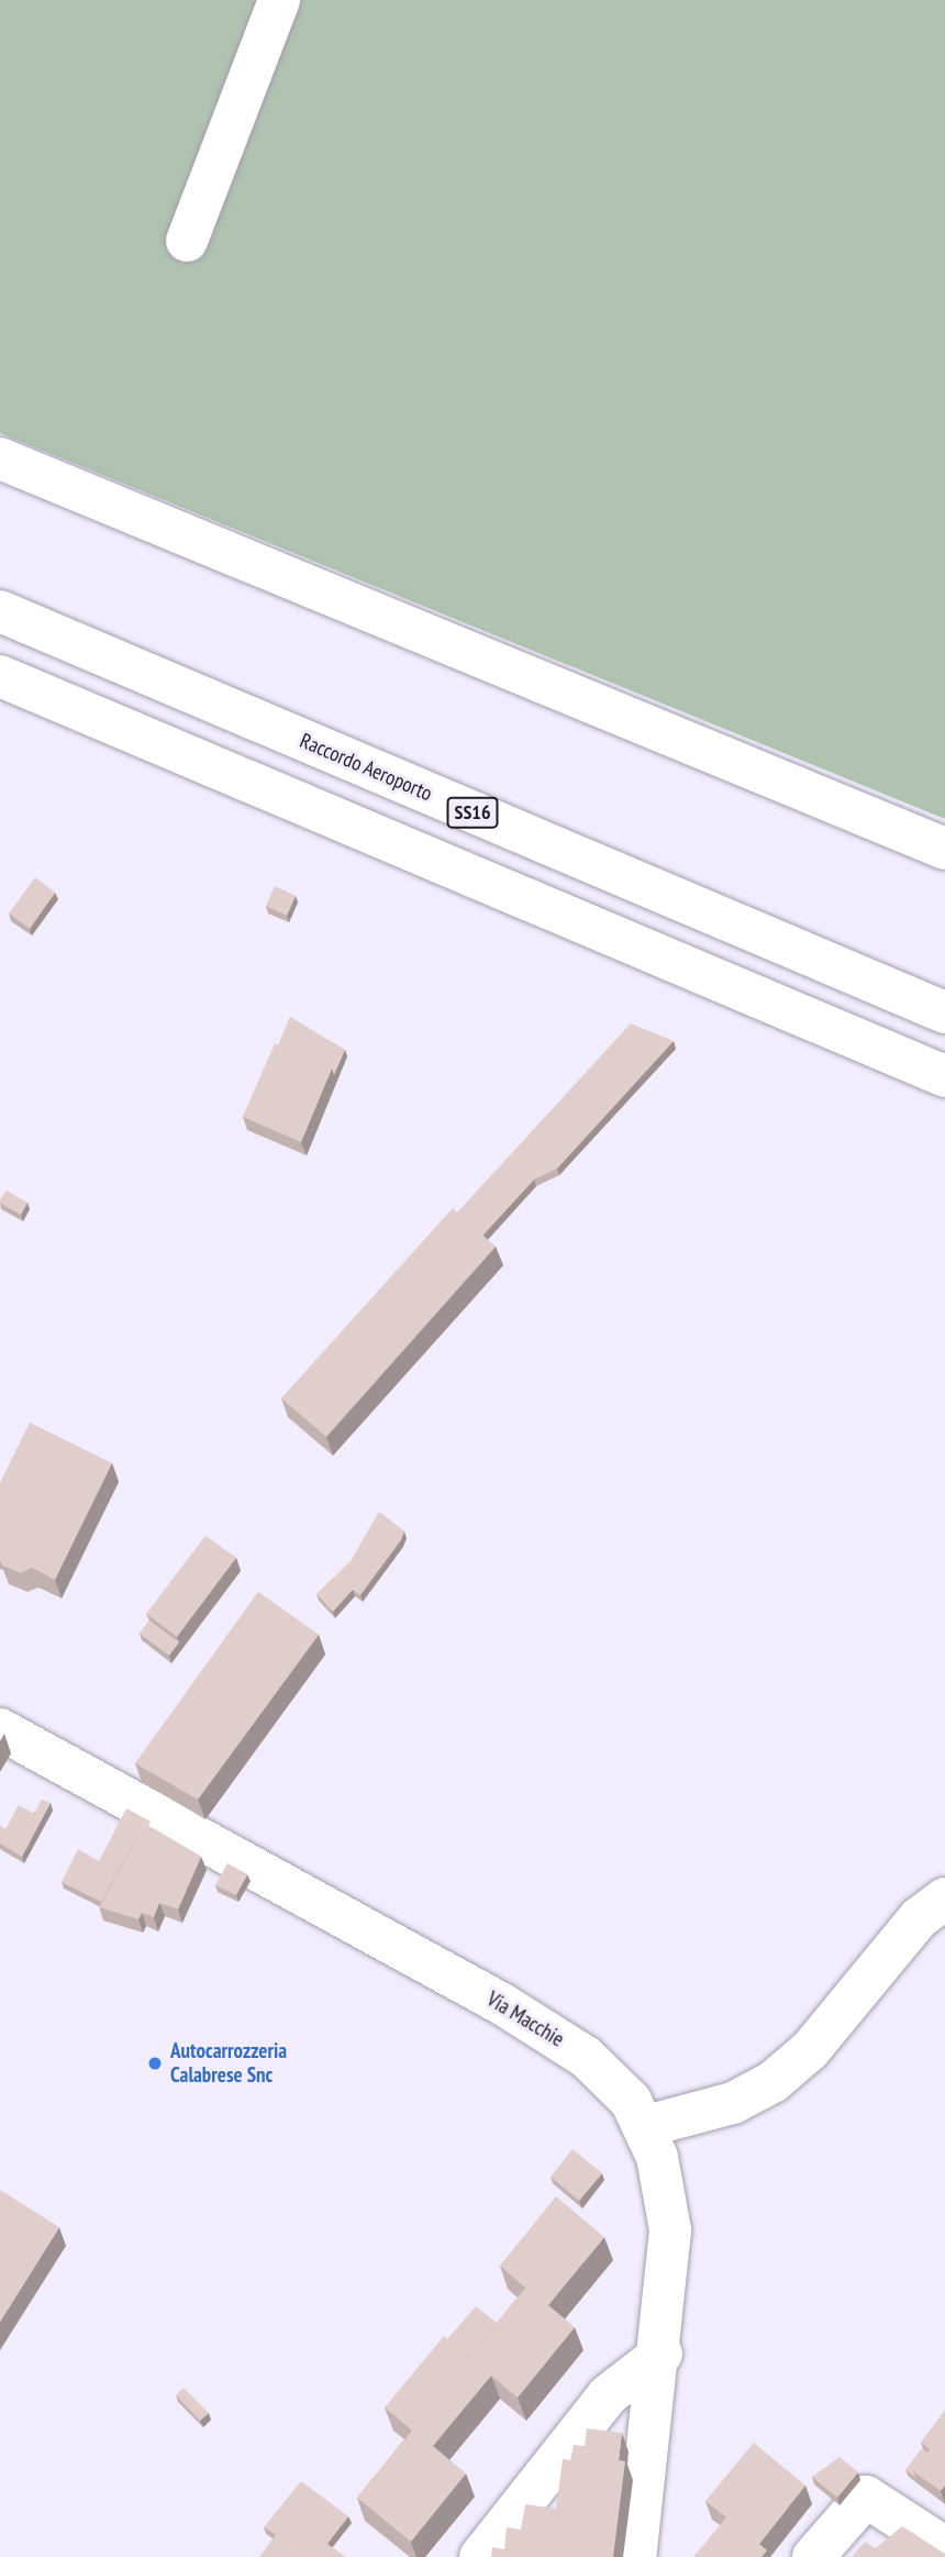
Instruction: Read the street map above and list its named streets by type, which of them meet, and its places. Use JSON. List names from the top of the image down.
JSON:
{
  "streets": {
    "main road": ["Raccordo Aeroporto", "SS16", "Via Macchie"]
  },
  "places": ["Autocarrozzeria Calabrese Snc"]
}
